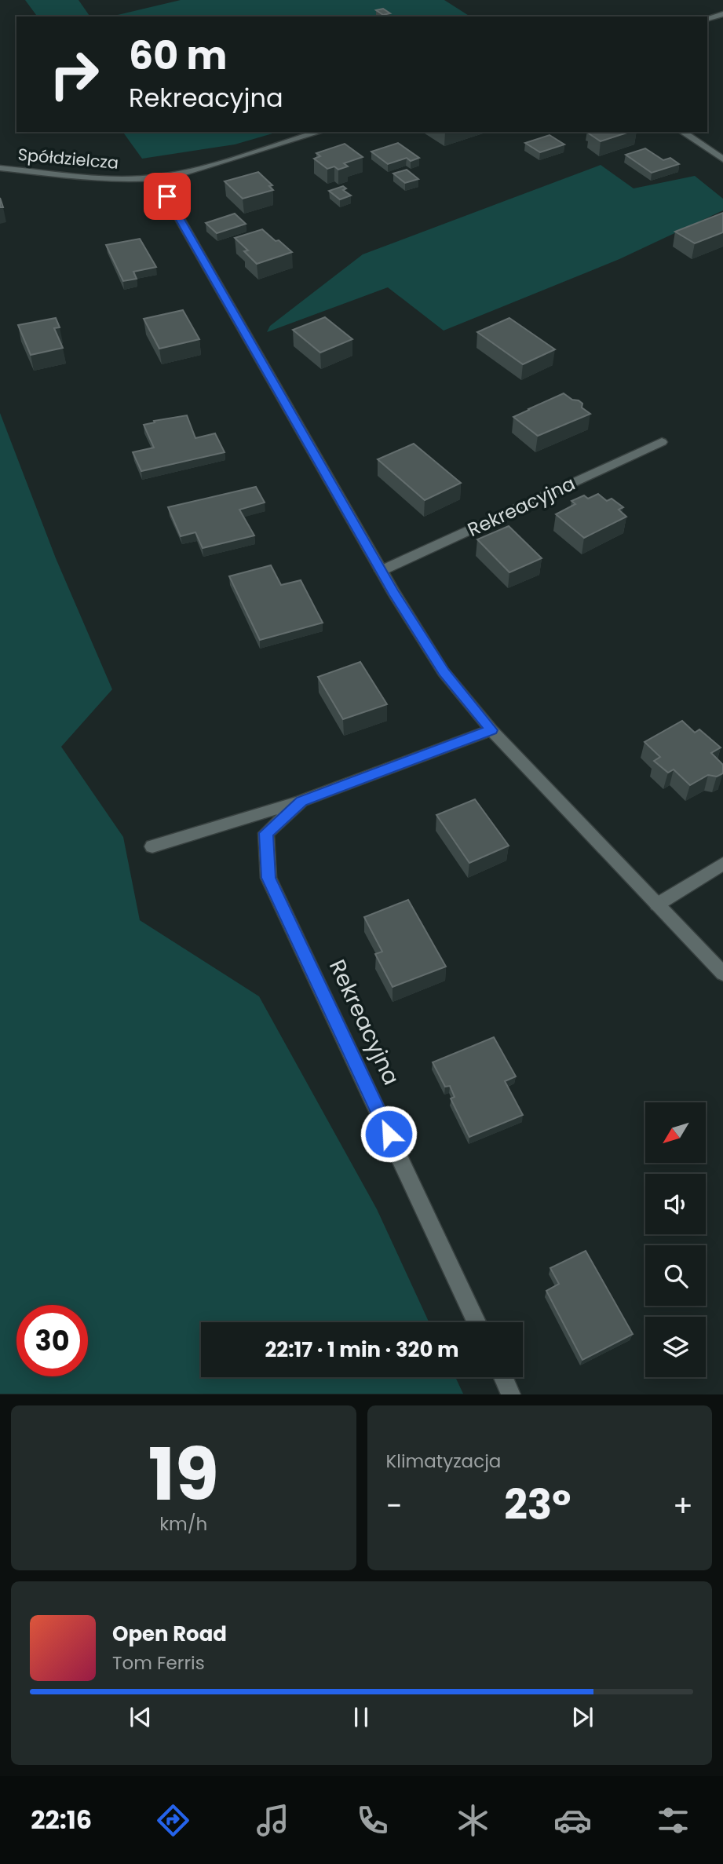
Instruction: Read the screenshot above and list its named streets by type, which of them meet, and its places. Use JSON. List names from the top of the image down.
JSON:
{
  "streets": {
    "street": ["Spółdzielcza", "Rekreacyjna"]
  },
  "north": "bottom left",
  "page": {
    "turn": ["60 m", "Rekreacyjna"],
    "limit": "30",
    "trip": "22:17 · 1 min · 320 m",
    "tile": [
      ["19", "km/h"],
      "Klimatyzacja"
    ],
    "heat": ["−", "23°", "+"],
    "song": ["Open Road", "Tom Ferris"],
    "tabs": "22:16"
  }
}
